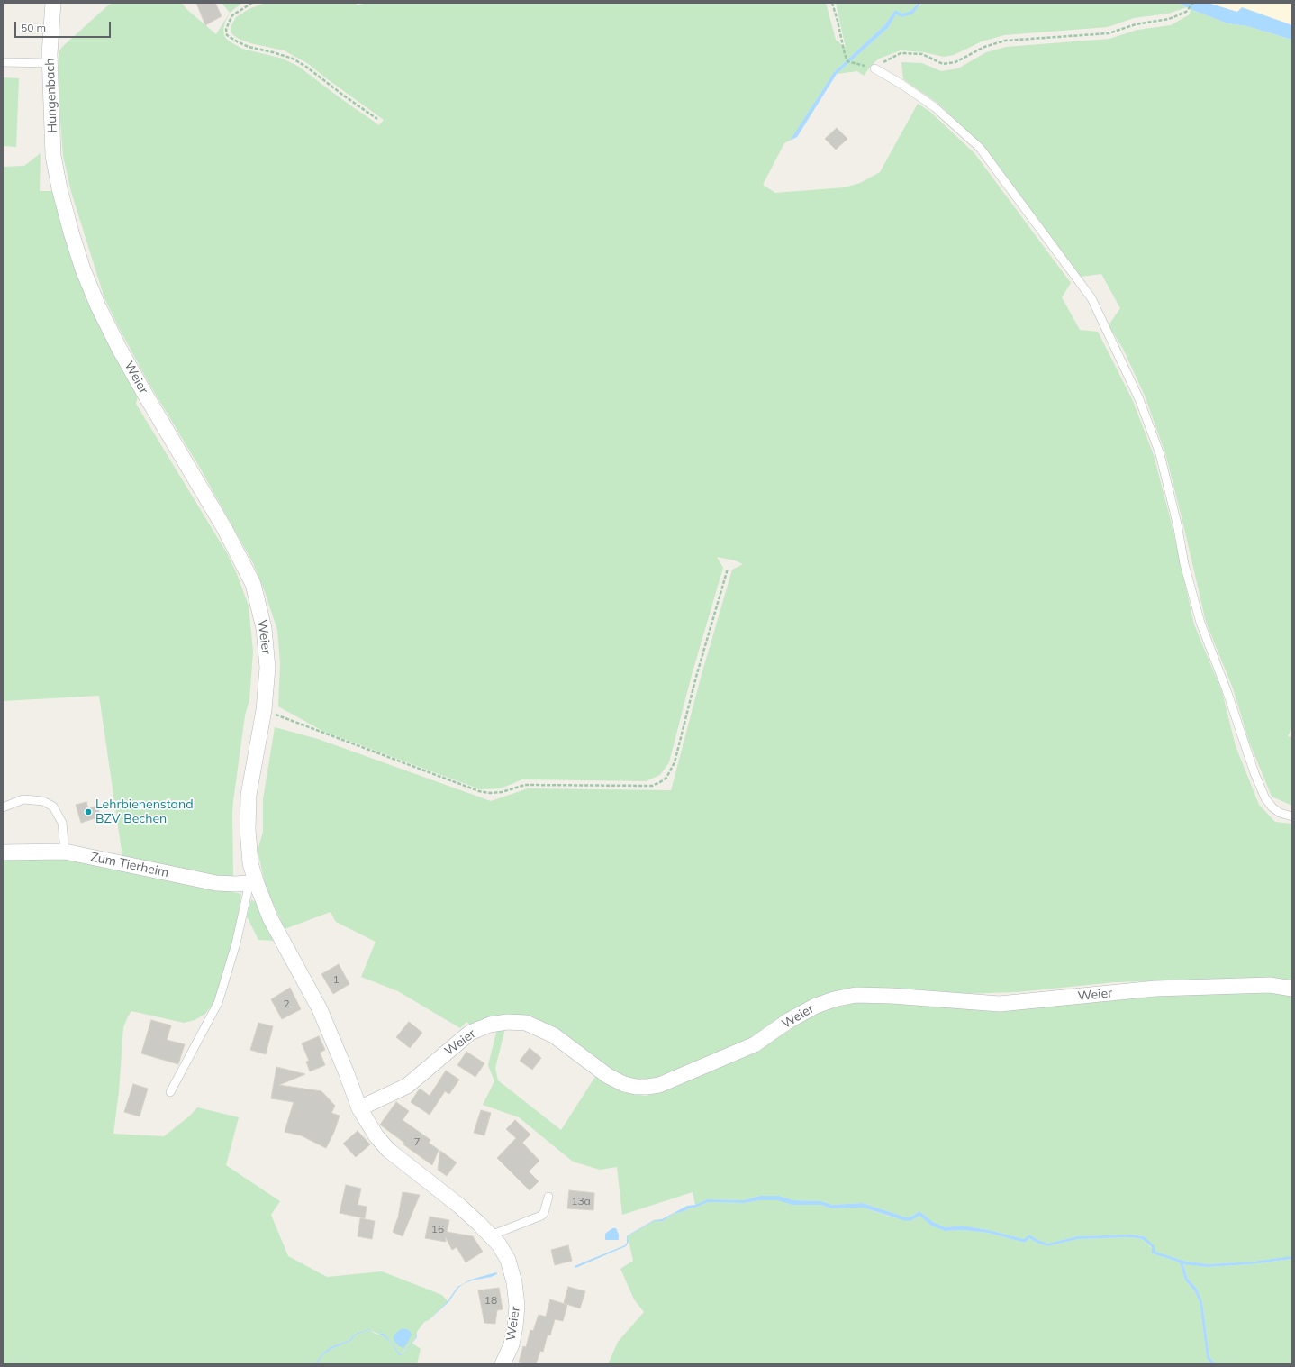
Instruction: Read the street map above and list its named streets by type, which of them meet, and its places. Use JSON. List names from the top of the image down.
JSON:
{
  "streets": {
    "street": ["Hungenbach", "Weier", "Zum Tierheim"]
  },
  "crossings": [
    ["Hungenbach", "Weier"],
    ["Weier", "Zum Tierheim"]
  ],
  "places": ["Lehrbienenstand BZV Bechen"],
  "house_numbers": [
    "1",
    "2",
    "7",
    "13a",
    "16",
    "18"
  ],
  "scale_bar": "50 m"
}
